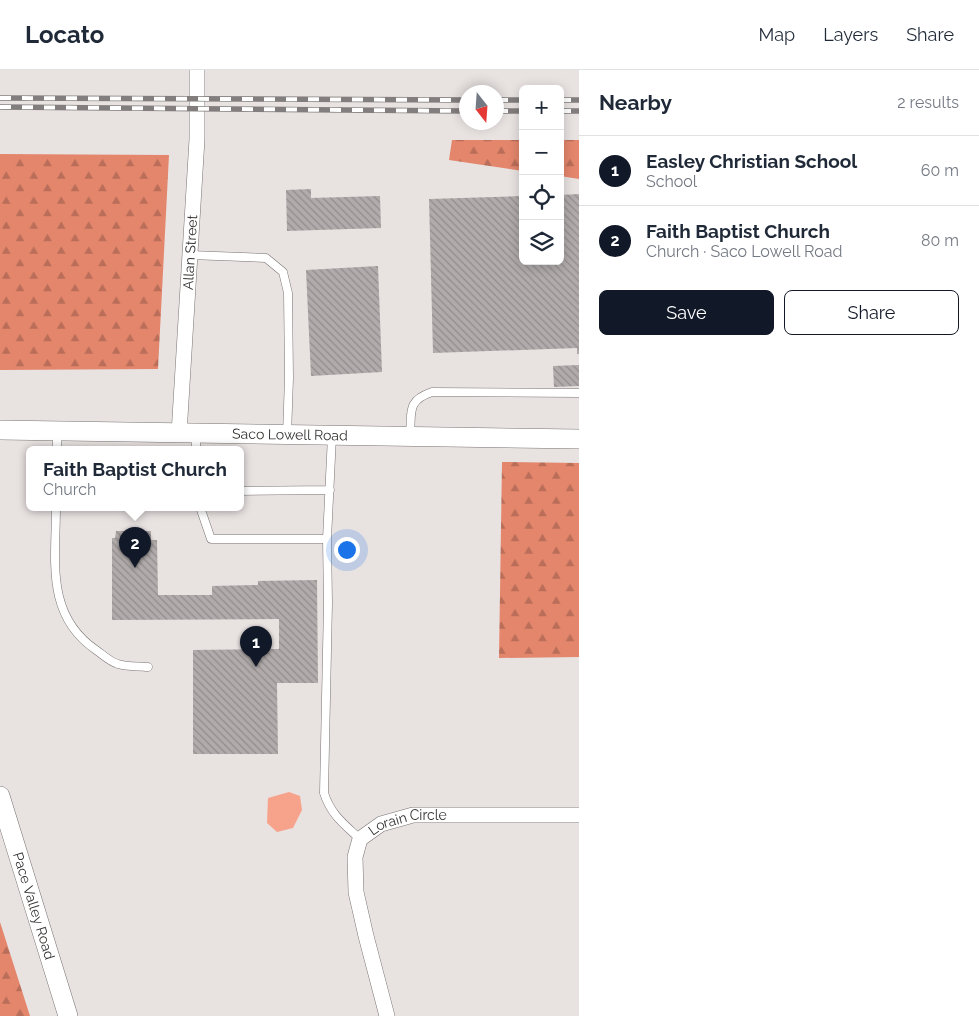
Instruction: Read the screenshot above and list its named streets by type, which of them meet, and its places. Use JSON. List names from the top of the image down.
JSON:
{
  "streets": {
    "street": [
      "Allan Street",
      "Saco Lowell Road",
      "Lorain Circle",
      "Pace Valley Road"
    ]
  },
  "crossings": [
    ["Allan Street", "Saco Lowell Road"]
  ],
  "north": "bottom",
  "page": {
    "header": "Locato",
    "nav": ["Map", "Layers", "Share"],
    "heading": ["Nearby", "2 results"],
    "map_buttons": ["+", "−"],
    "list": [
      {
        "mark": "1",
        "name": "Easley Christian School",
        "note": "School",
        "value": "60 m"
      },
      {
        "mark": "2",
        "name": "Faith Baptist Church",
        "note": "Church · Saco Lowell Road",
        "value": "80 m"
      }
    ],
    "buttons": ["Save", "Share"],
    "popup": ["Faith Baptist Church", "Church"],
    "pins": ["2", "1"]
  }
}
